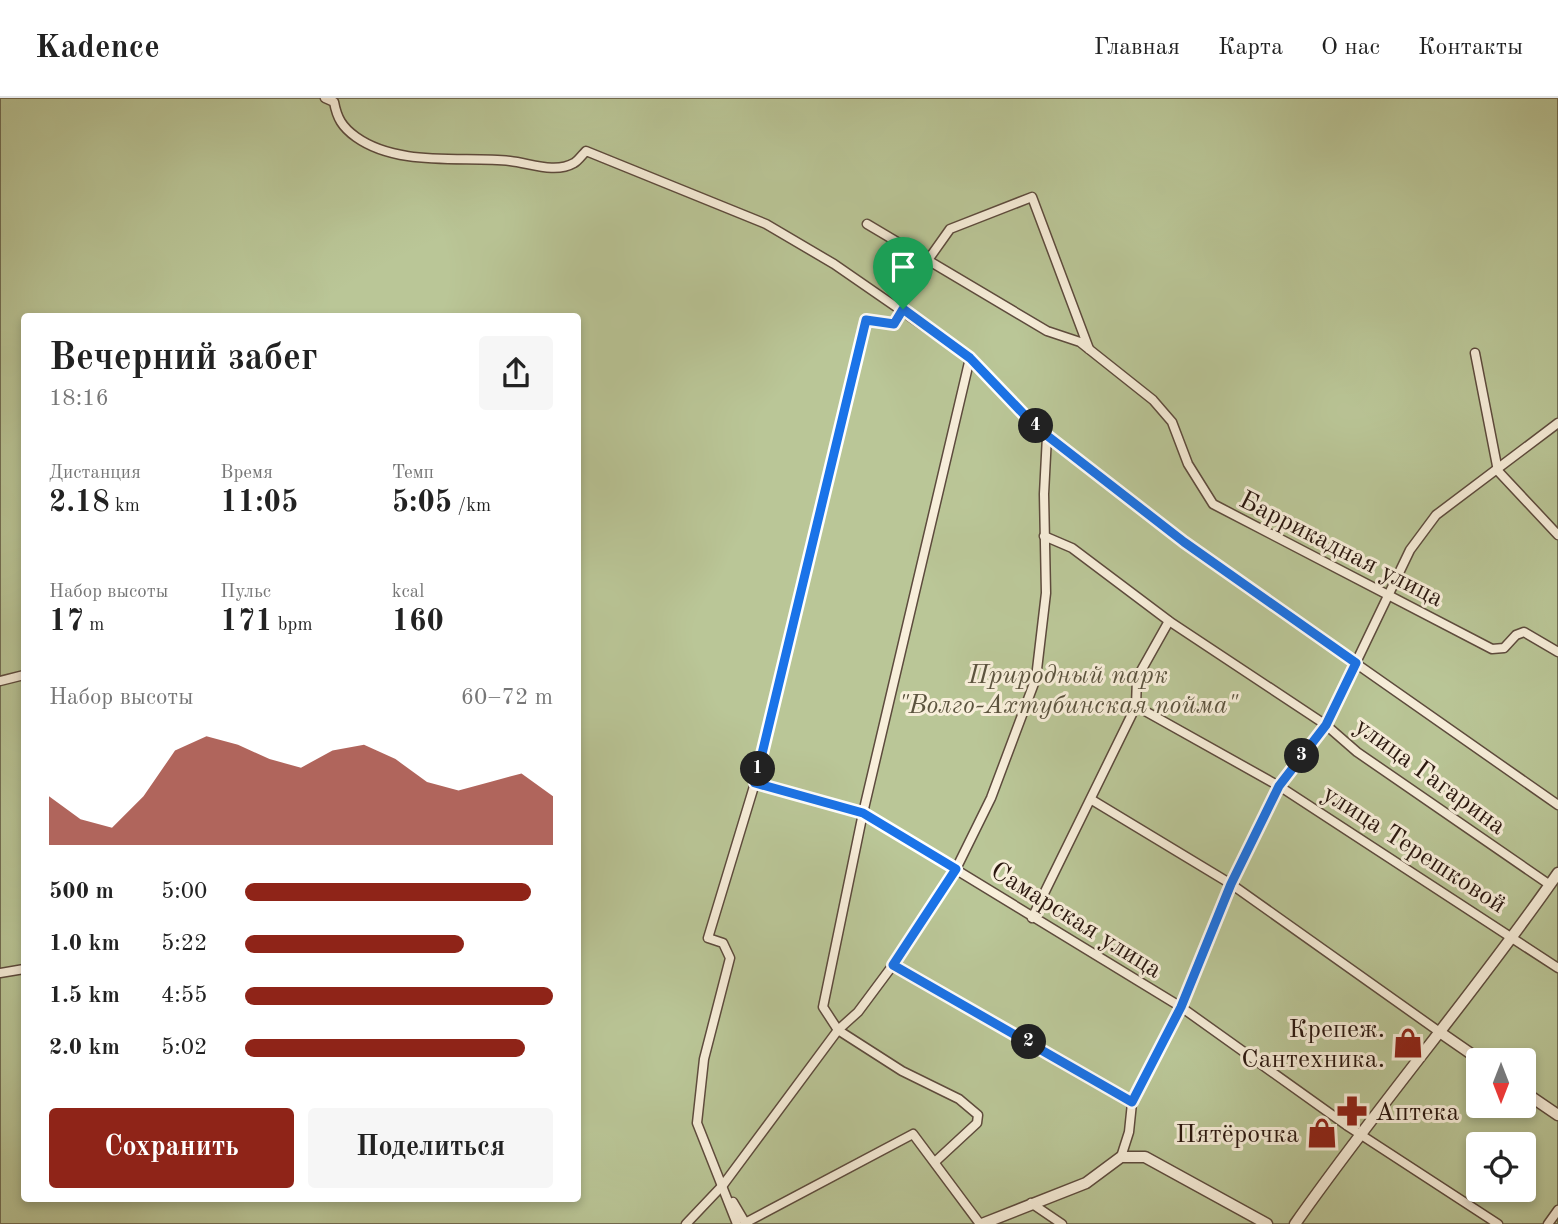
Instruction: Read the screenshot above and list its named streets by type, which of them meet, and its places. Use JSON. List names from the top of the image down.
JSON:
{
  "streets": {
    "street": [
      "Баррикадная улица",
      "улица Гагарина",
      "улица Терешковой",
      "Самарская улица"
    ]
  },
  "parks": ["Природный парк \"Волго-Ахтубинская пойма\""],
  "places": {
    "shop": ["Крепеж. Сантехника.", "Пятёрочка"],
    "pharmacy": ["Аптека"]
  },
  "north": "bottom",
  "page": {
    "header": "Kadence",
    "nav": [
      "Главная",
      "Карта",
      "О нас",
      "Контакты"
    ],
    "heading": ["Вечерний забег", "18:16"],
    "pins": [
      "4",
      "3",
      "1",
      "2"
    ],
    "stats": [
      ["Дистанция", "2.18 km"],
      ["Время", "11:05"],
      ["Темп", "5:05 /km"],
      ["Набор высоты", "17 m"],
      ["Пульс", "171 bpm"],
      ["kcal", "160"]
    ],
    "chart": ["Набор высоты", "60–72 m"],
    "list": [
      {
        "name": "500 m",
        "note": "5:00"
      },
      {
        "name": "1.0 km",
        "note": "5:22"
      },
      {
        "name": "1.5 km",
        "note": "4:55"
      },
      {
        "name": "2.0 km",
        "note": "5:02"
      }
    ],
    "buttons": ["Сохранить", "Поделиться"]
  }
}
